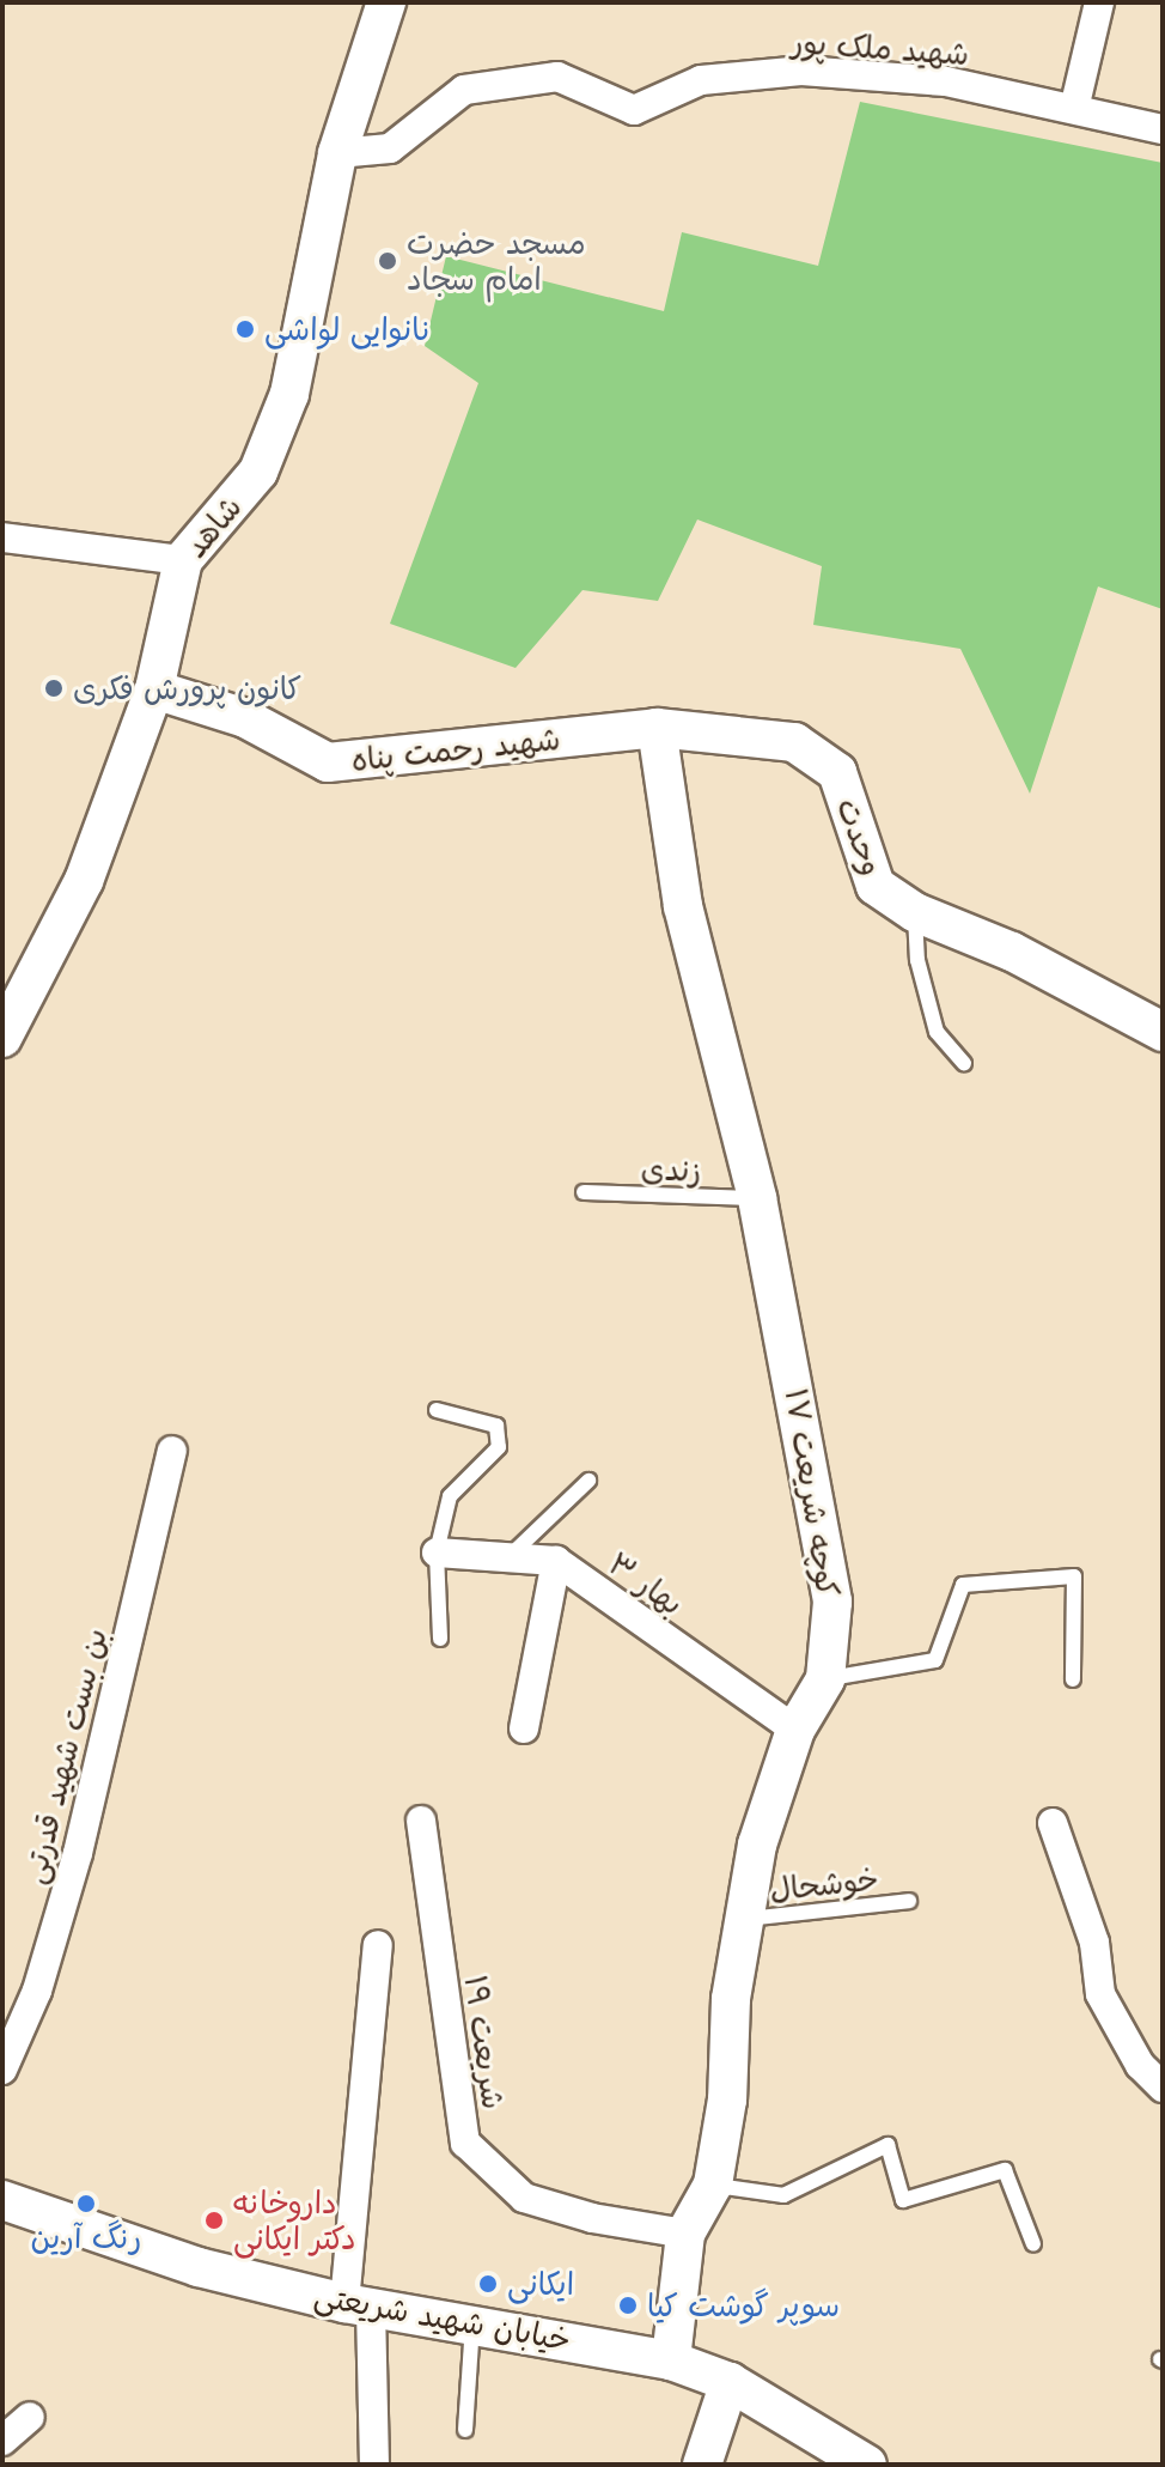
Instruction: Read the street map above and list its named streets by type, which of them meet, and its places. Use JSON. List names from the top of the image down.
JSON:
{
  "streets": {
    "street": [
      "شهید ملک پور",
      "شاهد",
      "شهید رحمت پناه",
      "وحدت",
      "کوچه شریعت ۱۷",
      "بهار ۳",
      "بن بست شهید قدرتی",
      "شریعت ۱۹",
      "خیابان شهید شریعتی"
    ],
    "lane": ["زندی", "خوشحال"]
  },
  "crossings": [
    ["شهید ملک پور", "شاهد"],
    ["شاهد", "شهید رحمت پناه"],
    ["شهید رحمت پناه", "وحدت"],
    ["شهید رحمت پناه", "کوچه شریعت ۱۷"],
    ["وحدت", "کوچه شریعت ۱۷"],
    ["زندی", "کوچه شریعت ۱۷"],
    ["کوچه شریعت ۱۷", "بهار ۳"],
    ["کوچه شریعت ۱۷", "خوشحال"],
    ["کوچه شریعت ۱۷", "شریعت ۱۹"],
    ["کوچه شریعت ۱۷", "خیابان شهید شریعتی"]
  ],
  "places": [
    "مسجد حضرت امام سجاد",
    "نانوایی لواشی",
    "کانون پرورش فکری",
    "رنگ آرین",
    "داروخانه دکتر ایکانی",
    "ایکانی",
    "سوپر گوشت کیا"
  ]
}
